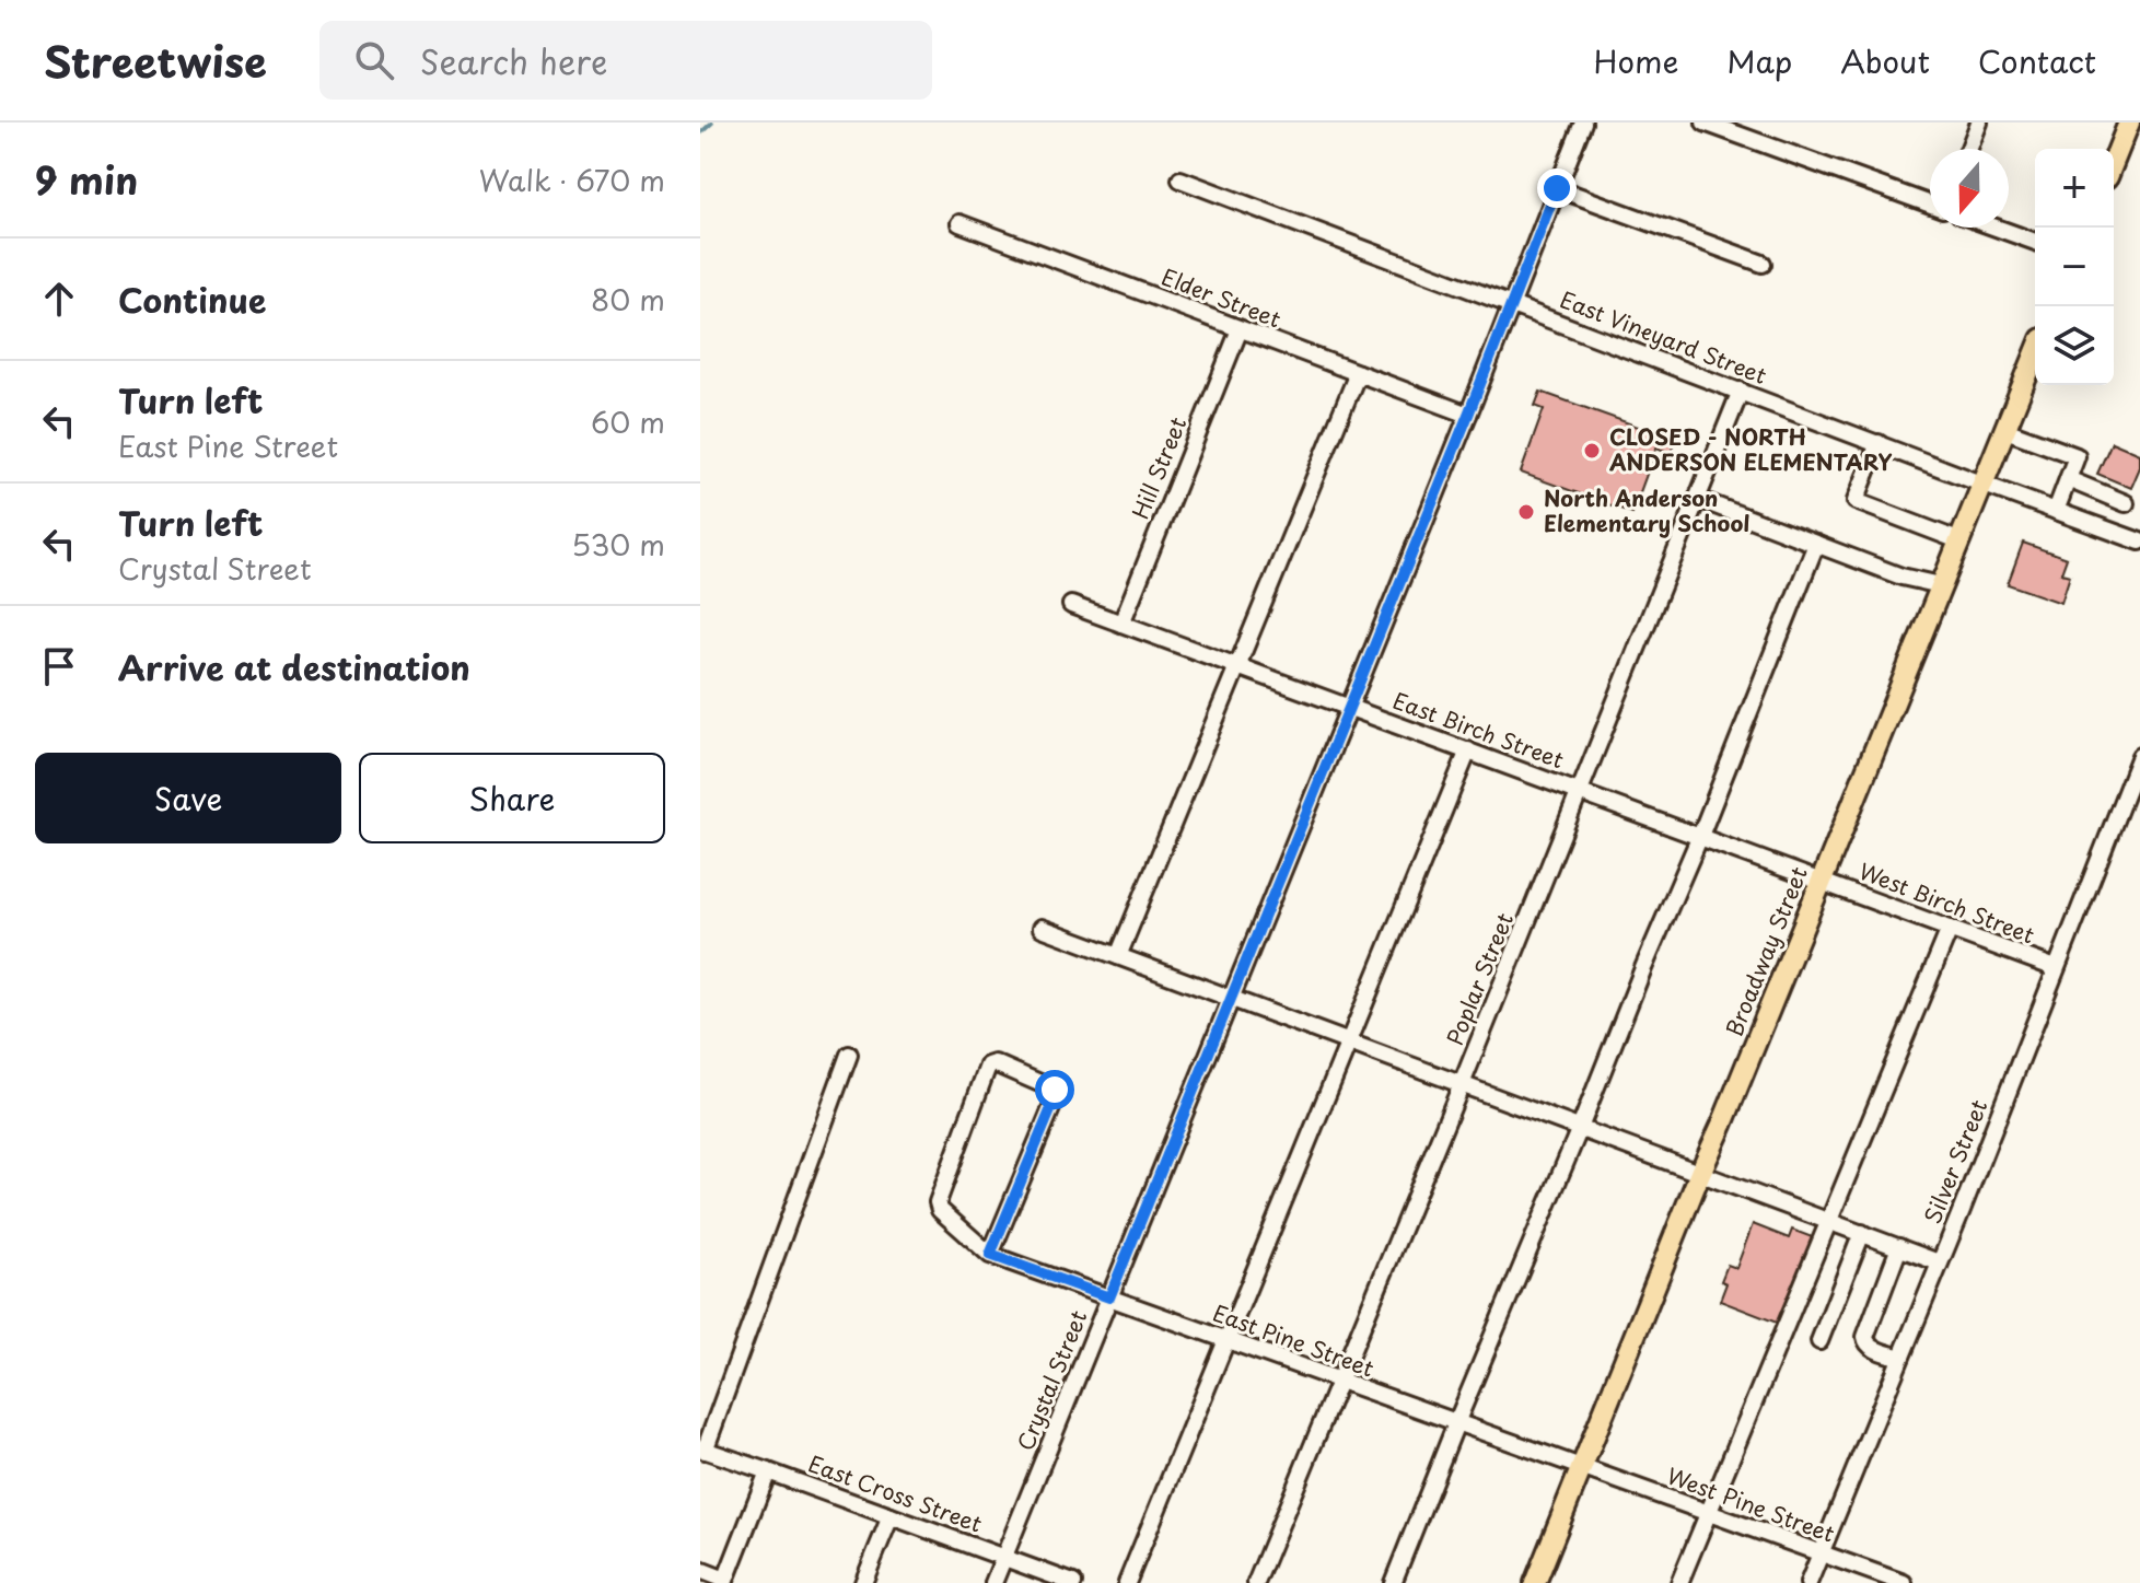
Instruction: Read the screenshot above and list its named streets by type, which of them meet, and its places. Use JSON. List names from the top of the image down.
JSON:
{
  "streets": {
    "main road": ["Broadway Street"],
    "street": [
      "Elder Street",
      "East Vineyard Street",
      "Hill Street",
      "East Birch Street",
      "West Birch Street",
      "Poplar Street",
      "Silver Street",
      "East Pine Street",
      "Crystal Street",
      "East Cross Street",
      "West Pine Street"
    ]
  },
  "crossings": [
    ["Elder Street", "Hill Street"],
    ["Elder Street", "Crystal Street"],
    ["East Vineyard Street", "Broadway Street"],
    ["East Vineyard Street", "Poplar Street"],
    ["East Vineyard Street", "Crystal Street"],
    ["Hill Street", "East Birch Street"],
    ["East Birch Street", "West Birch Street"],
    ["East Birch Street", "Broadway Street"],
    ["East Birch Street", "Poplar Street"],
    ["East Birch Street", "Crystal Street"],
    ["West Birch Street", "Broadway Street"],
    ["West Birch Street", "Silver Street"],
    ["Broadway Street", "East Pine Street"],
    ["Broadway Street", "West Pine Street"],
    ["Poplar Street", "East Pine Street"],
    ["Silver Street", "West Pine Street"],
    ["East Pine Street", "Crystal Street"],
    ["East Pine Street", "West Pine Street"],
    ["Crystal Street", "East Cross Street"]
  ],
  "places": ["CLOSED - NORTH ANDERSON ELEMENTARY", "North Anderson Elementary School"],
  "north": "bottom",
  "page": {
    "header": "Streetwise",
    "search": "Search here",
    "nav": [
      "Home",
      "Map",
      "About",
      "Contact"
    ],
    "heading": ["9 min", "Walk · 670 m"],
    "map_buttons": ["+", "−"],
    "list": [
      ["Continue", "80 m"],
      ["Turn left", "East Pine Street", "60 m"],
      ["Turn left", "Crystal Street", "530 m"],
      "Arrive at destination"
    ],
    "buttons": ["Save", "Share"]
  }
}
